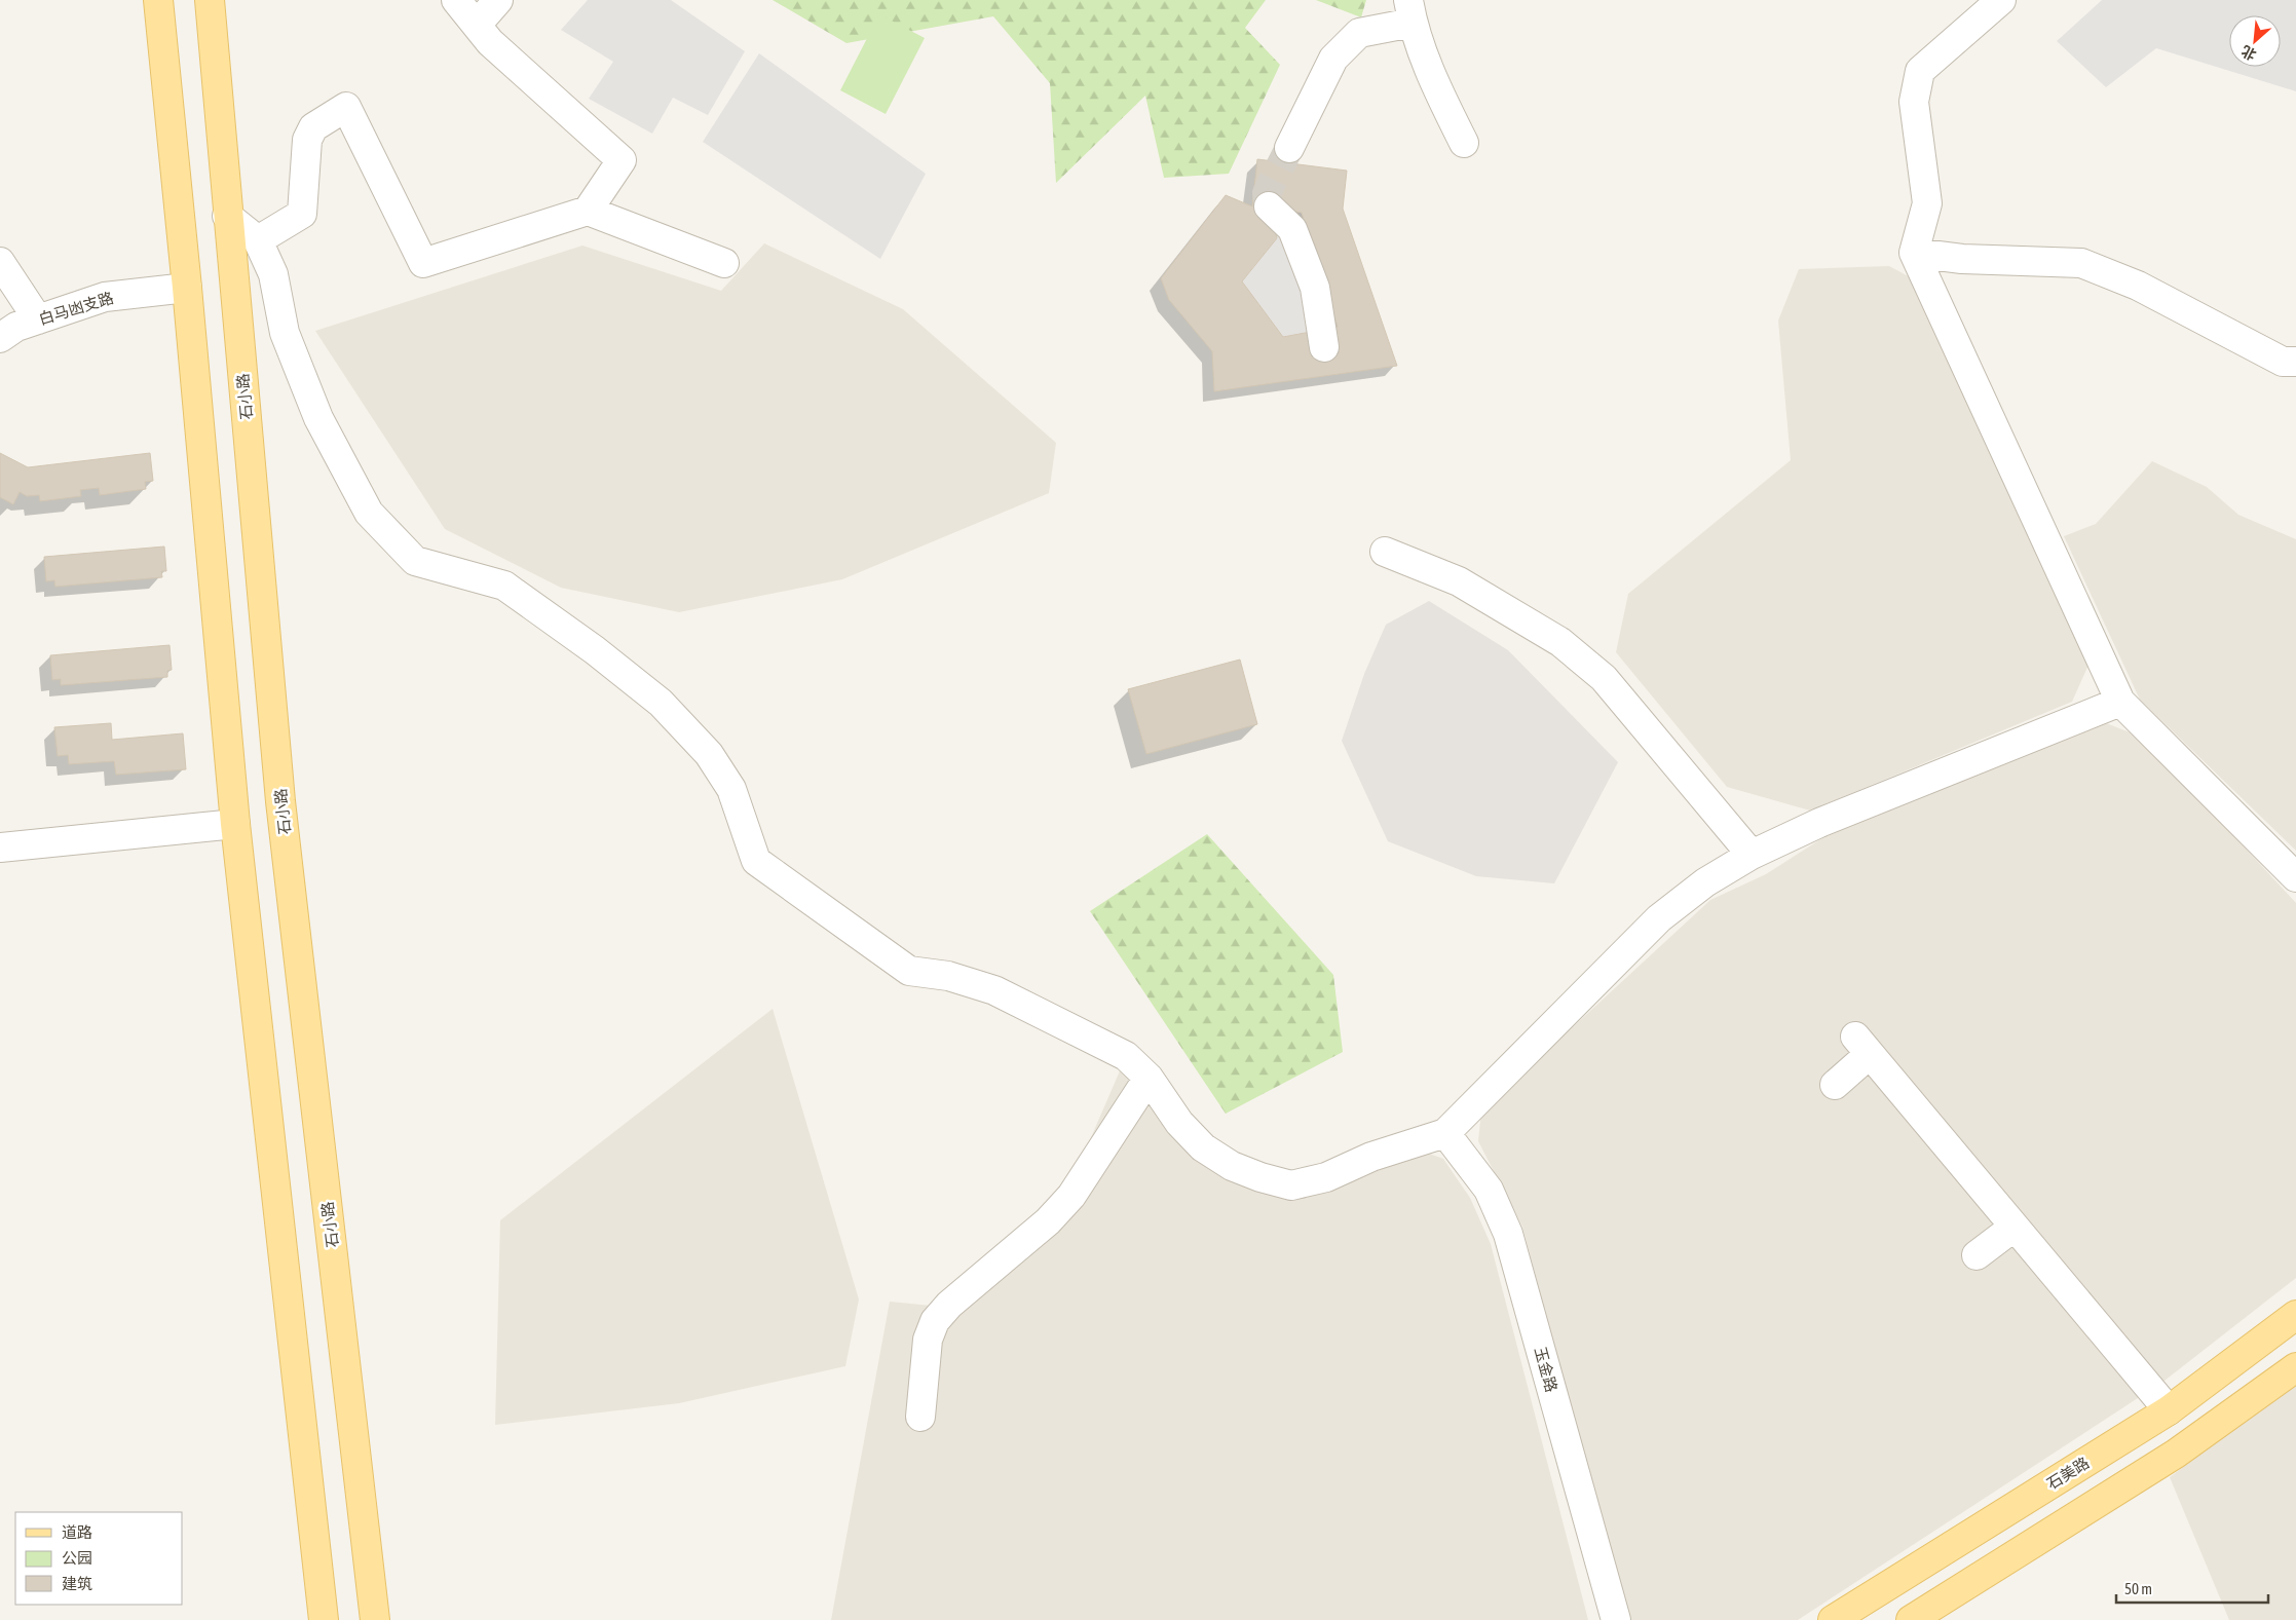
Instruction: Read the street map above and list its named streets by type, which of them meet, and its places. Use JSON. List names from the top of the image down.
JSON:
{
  "streets": {
    "main road": ["石小路", "石美路"],
    "street": ["白马凼支路", "玉金路"]
  },
  "legend": ["道路", "公园", "建筑"],
  "scale_bar": "50 m",
  "north": "bottom left"
}
